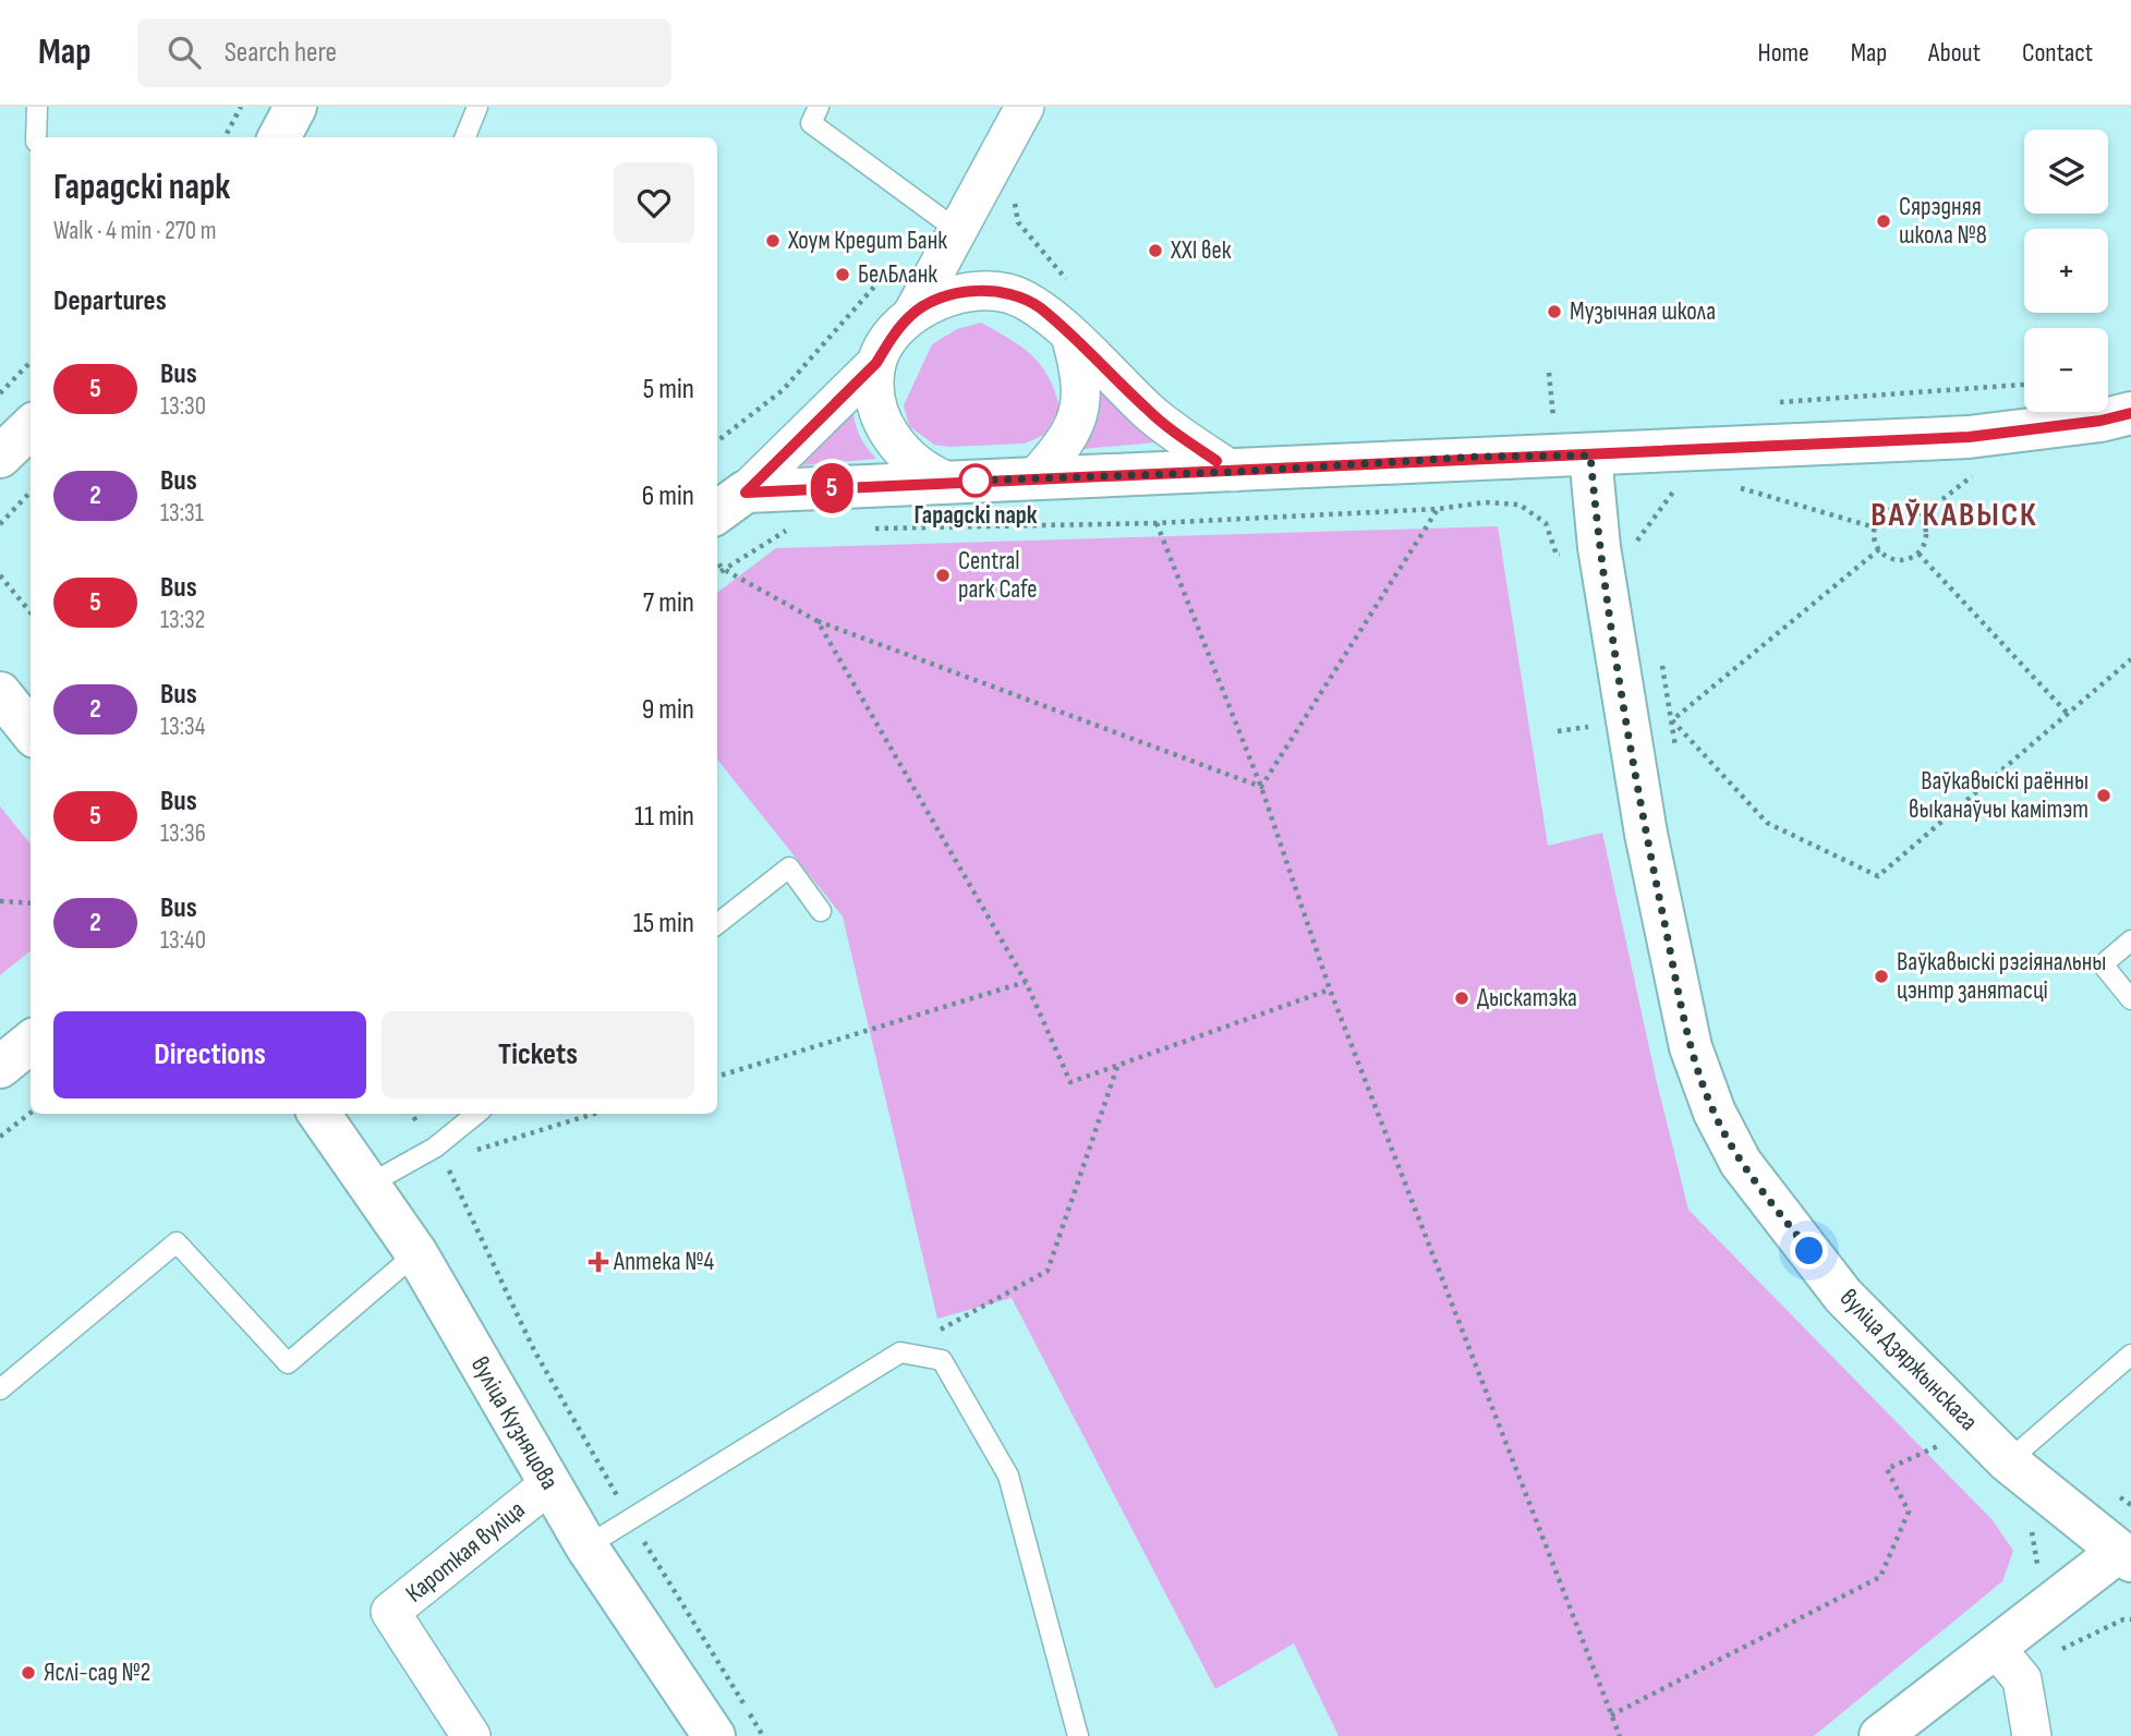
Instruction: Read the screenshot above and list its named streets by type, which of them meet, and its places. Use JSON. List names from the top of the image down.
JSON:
{
  "streets": {
    "main road": ["вуліца Дзяржынскага", "вуліца Кузняцова"],
    "street": ["Кароткая вуліца"]
  },
  "crossings": [
    ["вуліца Кузняцова", "Кароткая вуліца"]
  ],
  "districts": ["ВАЎКАВЫСК"],
  "places": {
    "other": [
      "Сярэдняя школа №8",
      "Хоум Кредит Банк",
      "XXI век",
      "БелБланк",
      "Музычная школа",
      "Гарадскі парк",
      "Central park Cafe",
      "Ваўкавыскі раённы выканаўчы камітэт",
      "Ваўкавыскі рэгіянальны цэнтр занятасці",
      "Дыскатэка",
      "Яслі-сад №2"
    ],
    "health": ["Аптека №4"]
  },
  "lines": ["bus line 5"],
  "page": {
    "header": "Map",
    "search": "Search here",
    "nav": [
      "Home",
      "Map",
      "About",
      "Contact"
    ],
    "on_map": "5",
    "map_buttons": ["+", "−"],
    "heading": [
      ["Гарадскі парк", "Walk · 4 min · 270 m"],
      "Departures"
    ],
    "list": [
      {
        "mark": "5",
        "name": "Bus",
        "note": "13:30",
        "value": "5 min"
      },
      {
        "mark": "2",
        "name": "Bus",
        "note": "13:31",
        "value": "6 min"
      },
      {
        "mark": "5",
        "name": "Bus",
        "note": "13:32",
        "value": "7 min"
      },
      {
        "mark": "2",
        "name": "Bus",
        "note": "13:34",
        "value": "9 min"
      },
      {
        "mark": "5",
        "name": "Bus",
        "note": "13:36",
        "value": "11 min"
      },
      {
        "mark": "2",
        "name": "Bus",
        "note": "13:40",
        "value": "15 min"
      }
    ],
    "buttons": ["Directions", "Tickets"]
  }
}
